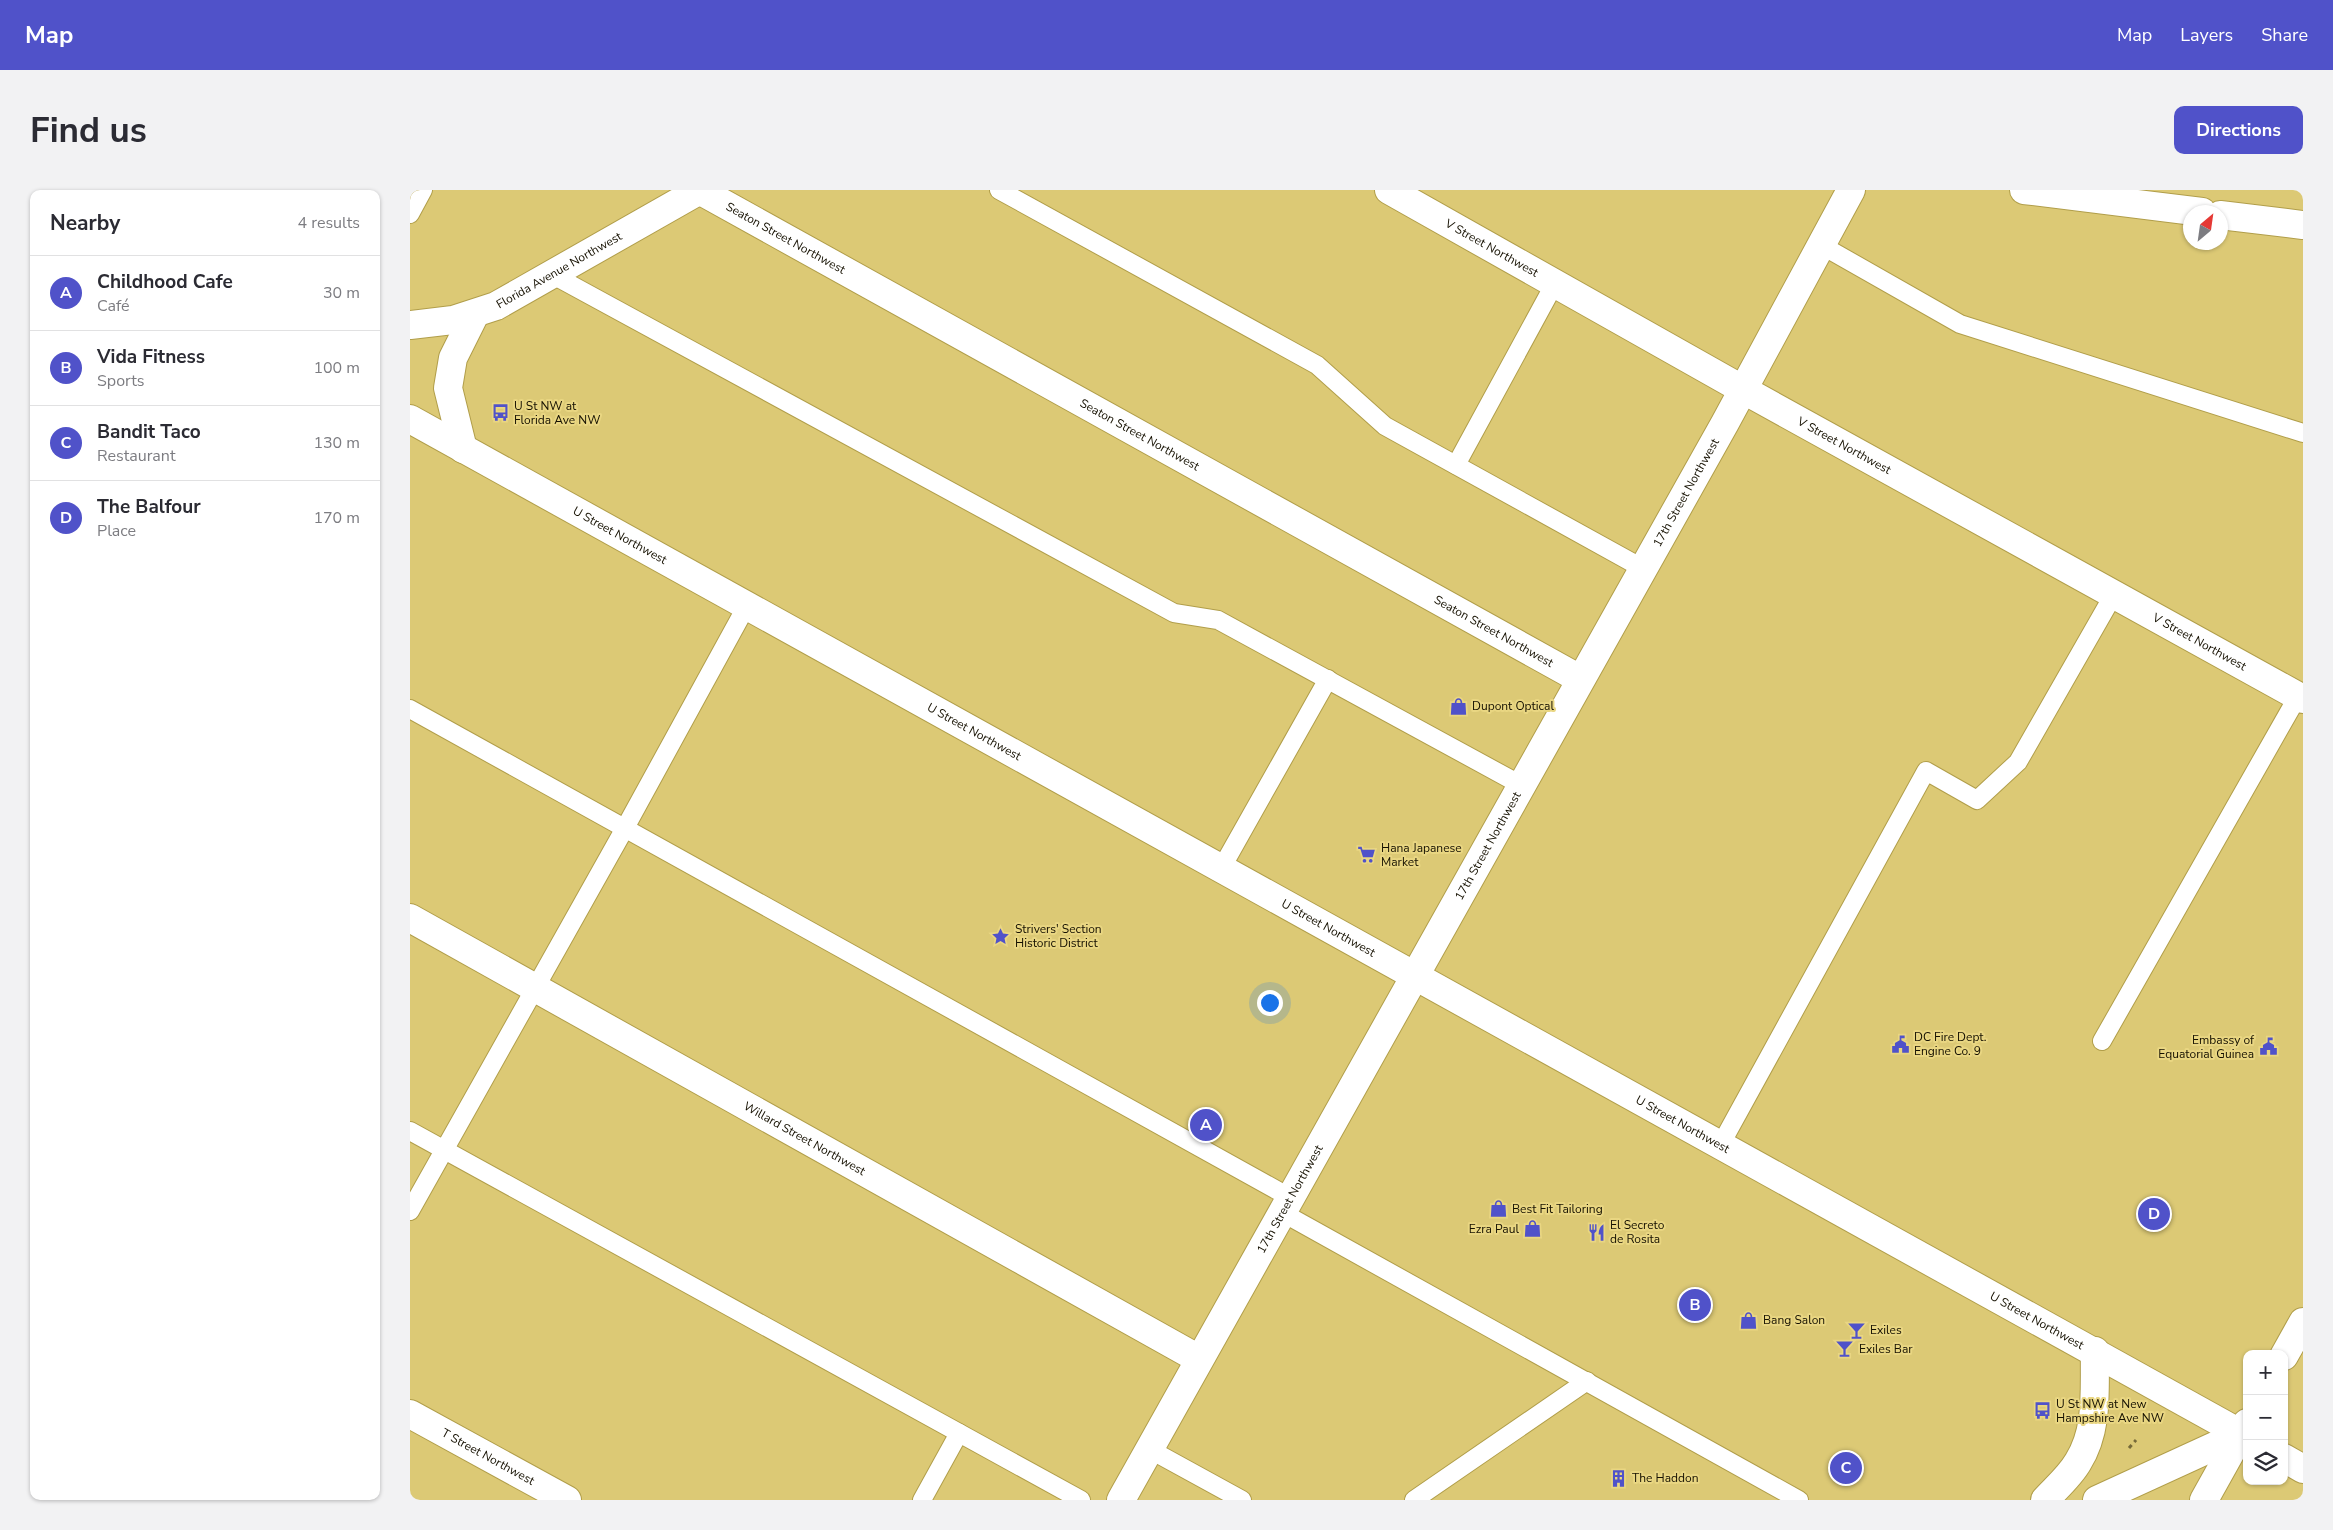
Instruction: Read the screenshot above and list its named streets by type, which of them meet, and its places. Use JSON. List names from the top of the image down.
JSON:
{
  "streets": {
    "street": [
      "Seaton Street Northwest",
      "V Street Northwest",
      "Florida Avenue Northwest",
      "17th Street Northwest",
      "U Street Northwest",
      "Willard Street Northwest",
      "T Street Northwest"
    ]
  },
  "crossings": [
    ["Seaton Street Northwest", "Florida Avenue Northwest"],
    ["Seaton Street Northwest", "17th Street Northwest"],
    ["V Street Northwest", "17th Street Northwest"],
    ["17th Street Northwest", "U Street Northwest"],
    ["17th Street Northwest", "Willard Street Northwest"]
  ],
  "places": {
    "bus stop": ["U St NW at Florida Ave NW", "U St NW at New Hampshire Ave NW"],
    "shop": [
      "Dupont Optical",
      "Best Fit Tailoring",
      "Ezra Paul",
      "Bang Salon"
    ],
    "supermarket": ["Hana Japanese Market"],
    "place": ["Strivers' Section Historic District"],
    "public building": ["DC Fire Dept. Engine Co. 9", "Embassy of Equatorial Guinea"],
    "restaurant": ["El Secreto de Rosita"],
    "bar": ["Exiles", "Exiles Bar"],
    "building": ["The Haddon"]
  },
  "north": "top right",
  "page": {
    "header": "Map",
    "nav": ["Map", "Layers", "Share"],
    "buttons": "Directions",
    "title": "Find us",
    "heading": ["Nearby", "4 results"],
    "list": [
      {
        "mark": "A",
        "name": "Childhood Cafe",
        "note": "Café",
        "value": "30 m"
      },
      {
        "mark": "B",
        "name": "Vida Fitness",
        "note": "Sports",
        "value": "100 m"
      },
      {
        "mark": "C",
        "name": "Bandit Taco",
        "note": "Restaurant",
        "value": "130 m"
      },
      {
        "mark": "D",
        "name": "The Balfour",
        "note": "Place",
        "value": "170 m"
      }
    ],
    "pins": [
      "A",
      "D",
      "B",
      "C"
    ],
    "map_buttons": ["+", "−"]
  }
}
